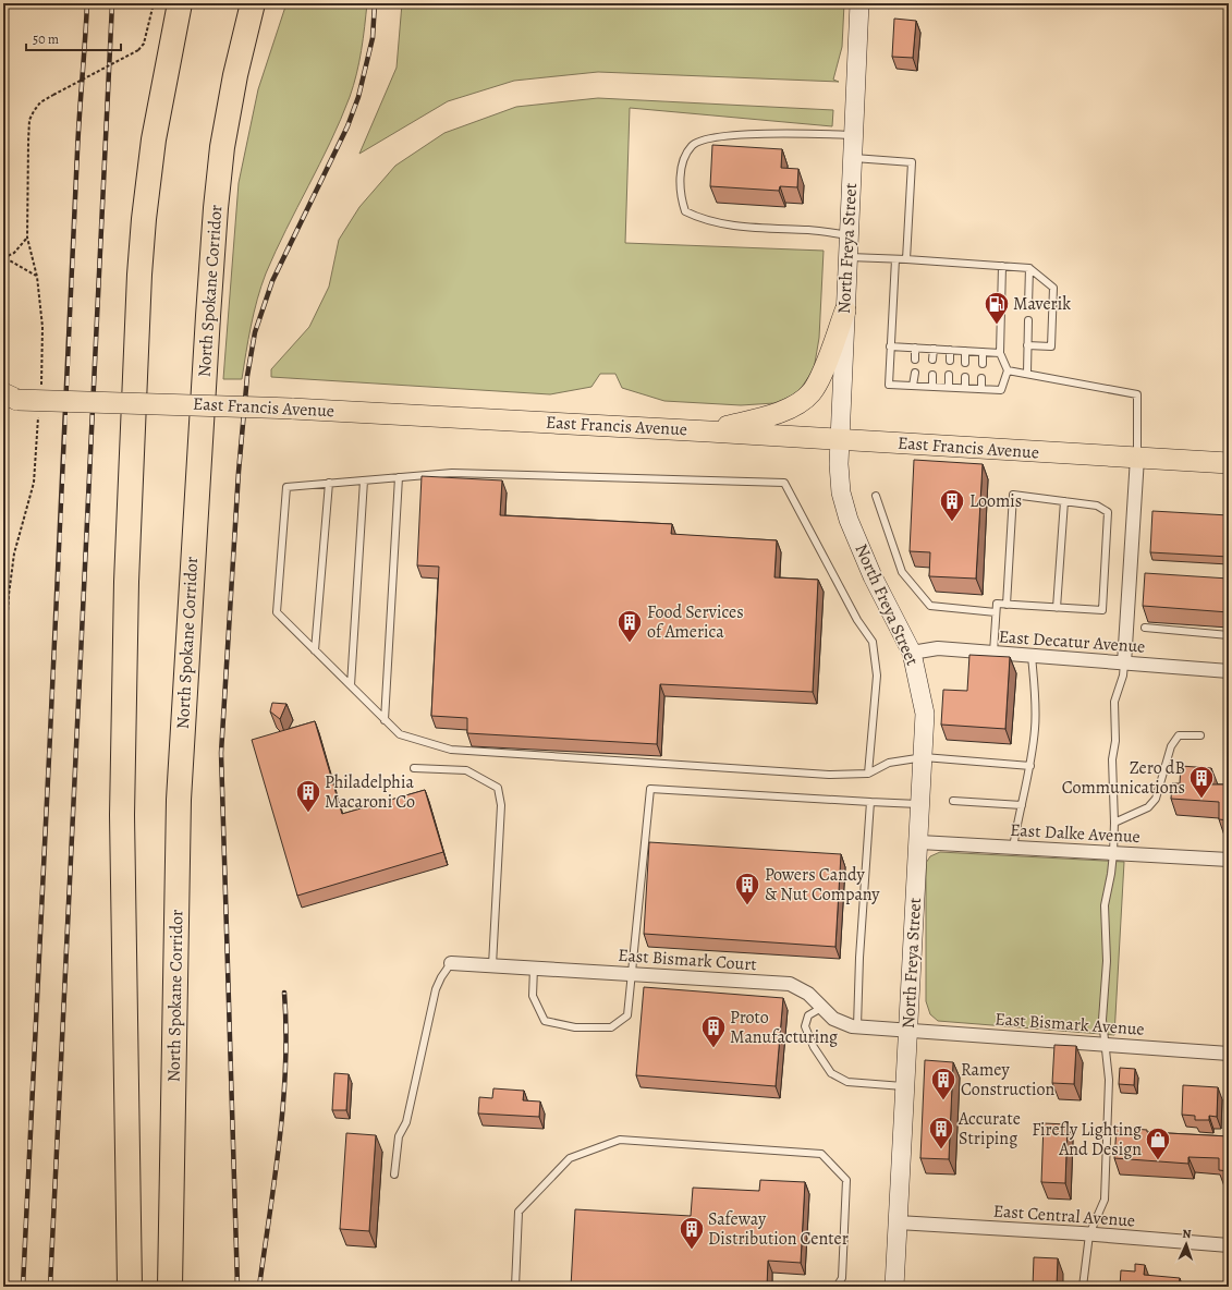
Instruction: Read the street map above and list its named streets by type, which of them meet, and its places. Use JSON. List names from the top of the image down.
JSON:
{
  "streets": {
    "highway": ["North Spokane Corridor"],
    "main road": ["East Francis Avenue"],
    "street": [
      "North Freya Street",
      "East Decatur Avenue",
      "East Dalke Avenue",
      "East Bismark Court",
      "East Bismark Avenue",
      "East Central Avenue"
    ]
  },
  "crossings": [
    ["North Freya Street", "East Francis Avenue"],
    ["North Freya Street", "East Decatur Avenue"],
    ["North Freya Street", "East Dalke Avenue"],
    ["North Freya Street", "East Bismark Court"],
    ["North Freya Street", "East Bismark Avenue"],
    ["North Freya Street", "East Central Avenue"],
    ["East Bismark Court", "East Bismark Avenue"]
  ],
  "places": {
    "fuel station": ["Maverik"],
    "building": [
      "Loomis",
      "Food Services of America",
      "Zero dB Communications",
      "Philadelphia Macaroni Co",
      "Powers Candy & Nut Company",
      "Proto Manufacturing",
      "Ramey Construction",
      "Accurate Striping",
      "Safeway Distribution Center"
    ],
    "shop": ["Firefly Lighting And Design"]
  },
  "scale_bar": "50 m",
  "north": "top"
}
